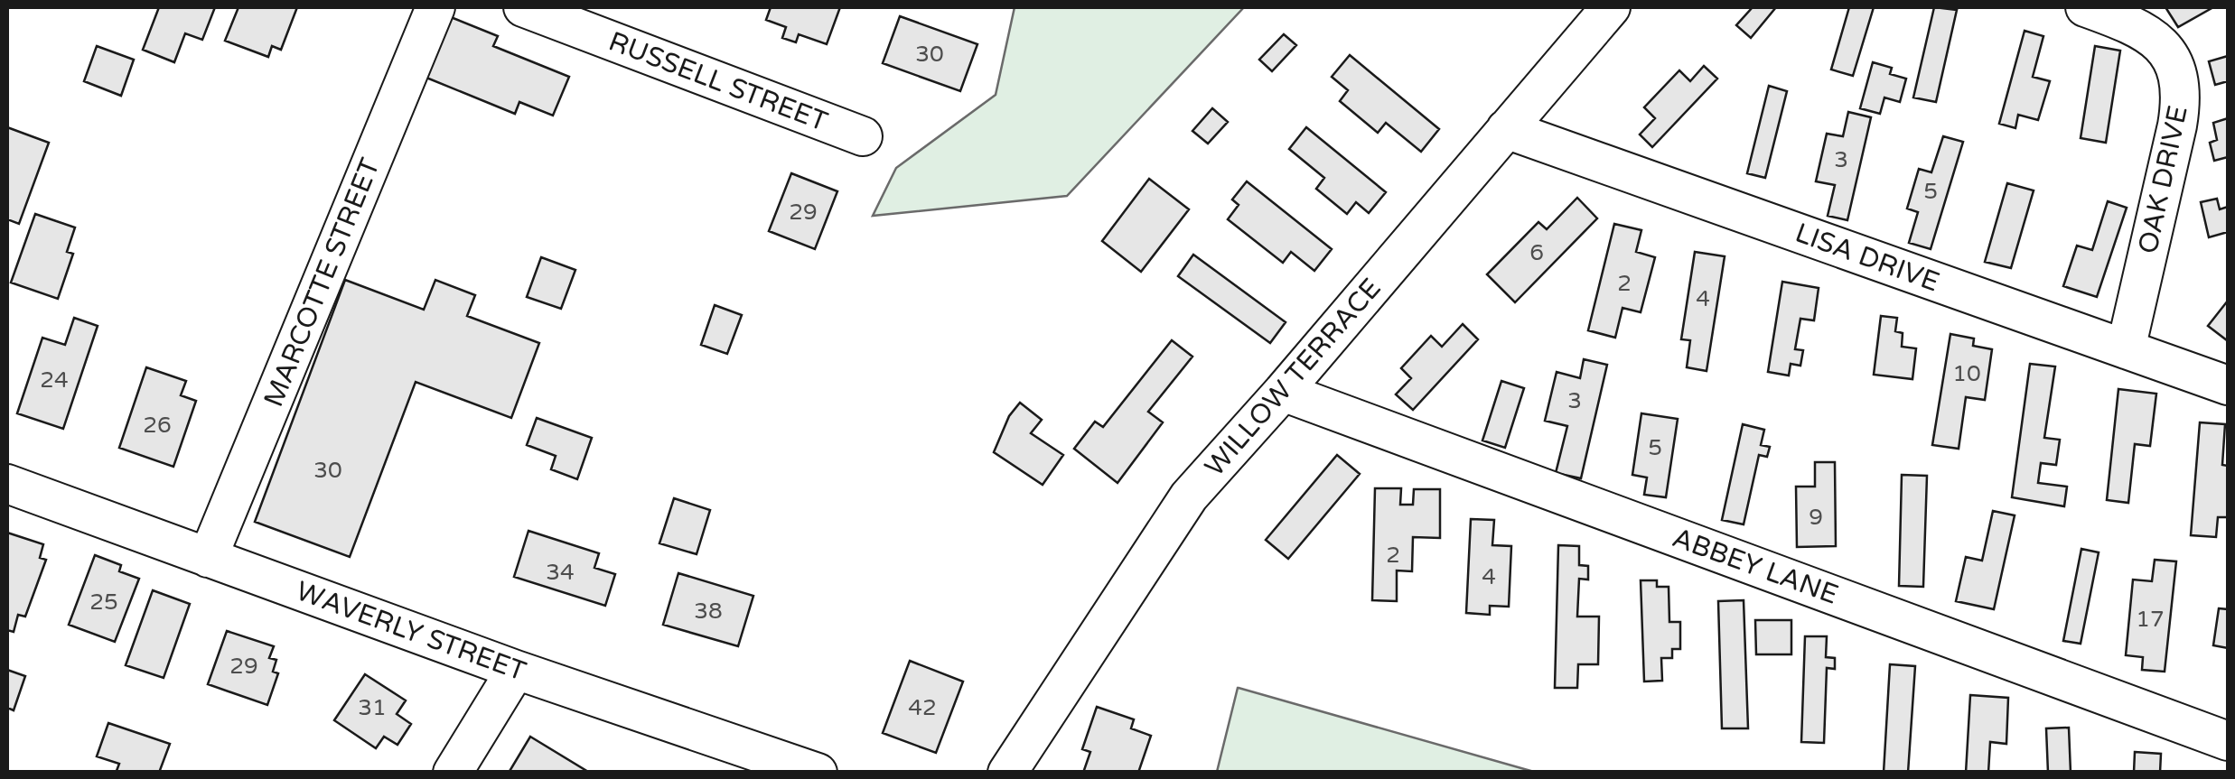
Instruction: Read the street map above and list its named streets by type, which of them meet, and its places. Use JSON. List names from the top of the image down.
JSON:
{
  "streets": {
    "street": [
      "RUSSELL STREET",
      "OAK DRIVE",
      "LISA DRIVE",
      "MARCOTTE STREET",
      "WILLOW TERRACE",
      "ABBEY LANE",
      "WAVERLY STREET"
    ]
  },
  "crossings": [
    ["OAK DRIVE", "LISA DRIVE"],
    ["LISA DRIVE", "WILLOW TERRACE"],
    ["MARCOTTE STREET", "WAVERLY STREET"],
    ["WILLOW TERRACE", "ABBEY LANE"]
  ],
  "house_numbers": [
    "30",
    "3",
    "5",
    "29",
    "6",
    "2",
    "4",
    "10",
    "24",
    "3",
    "26",
    "5",
    "30",
    "9",
    "2",
    "34",
    "4",
    "25",
    "38",
    "17",
    "29",
    "31",
    "42"
  ]
}
